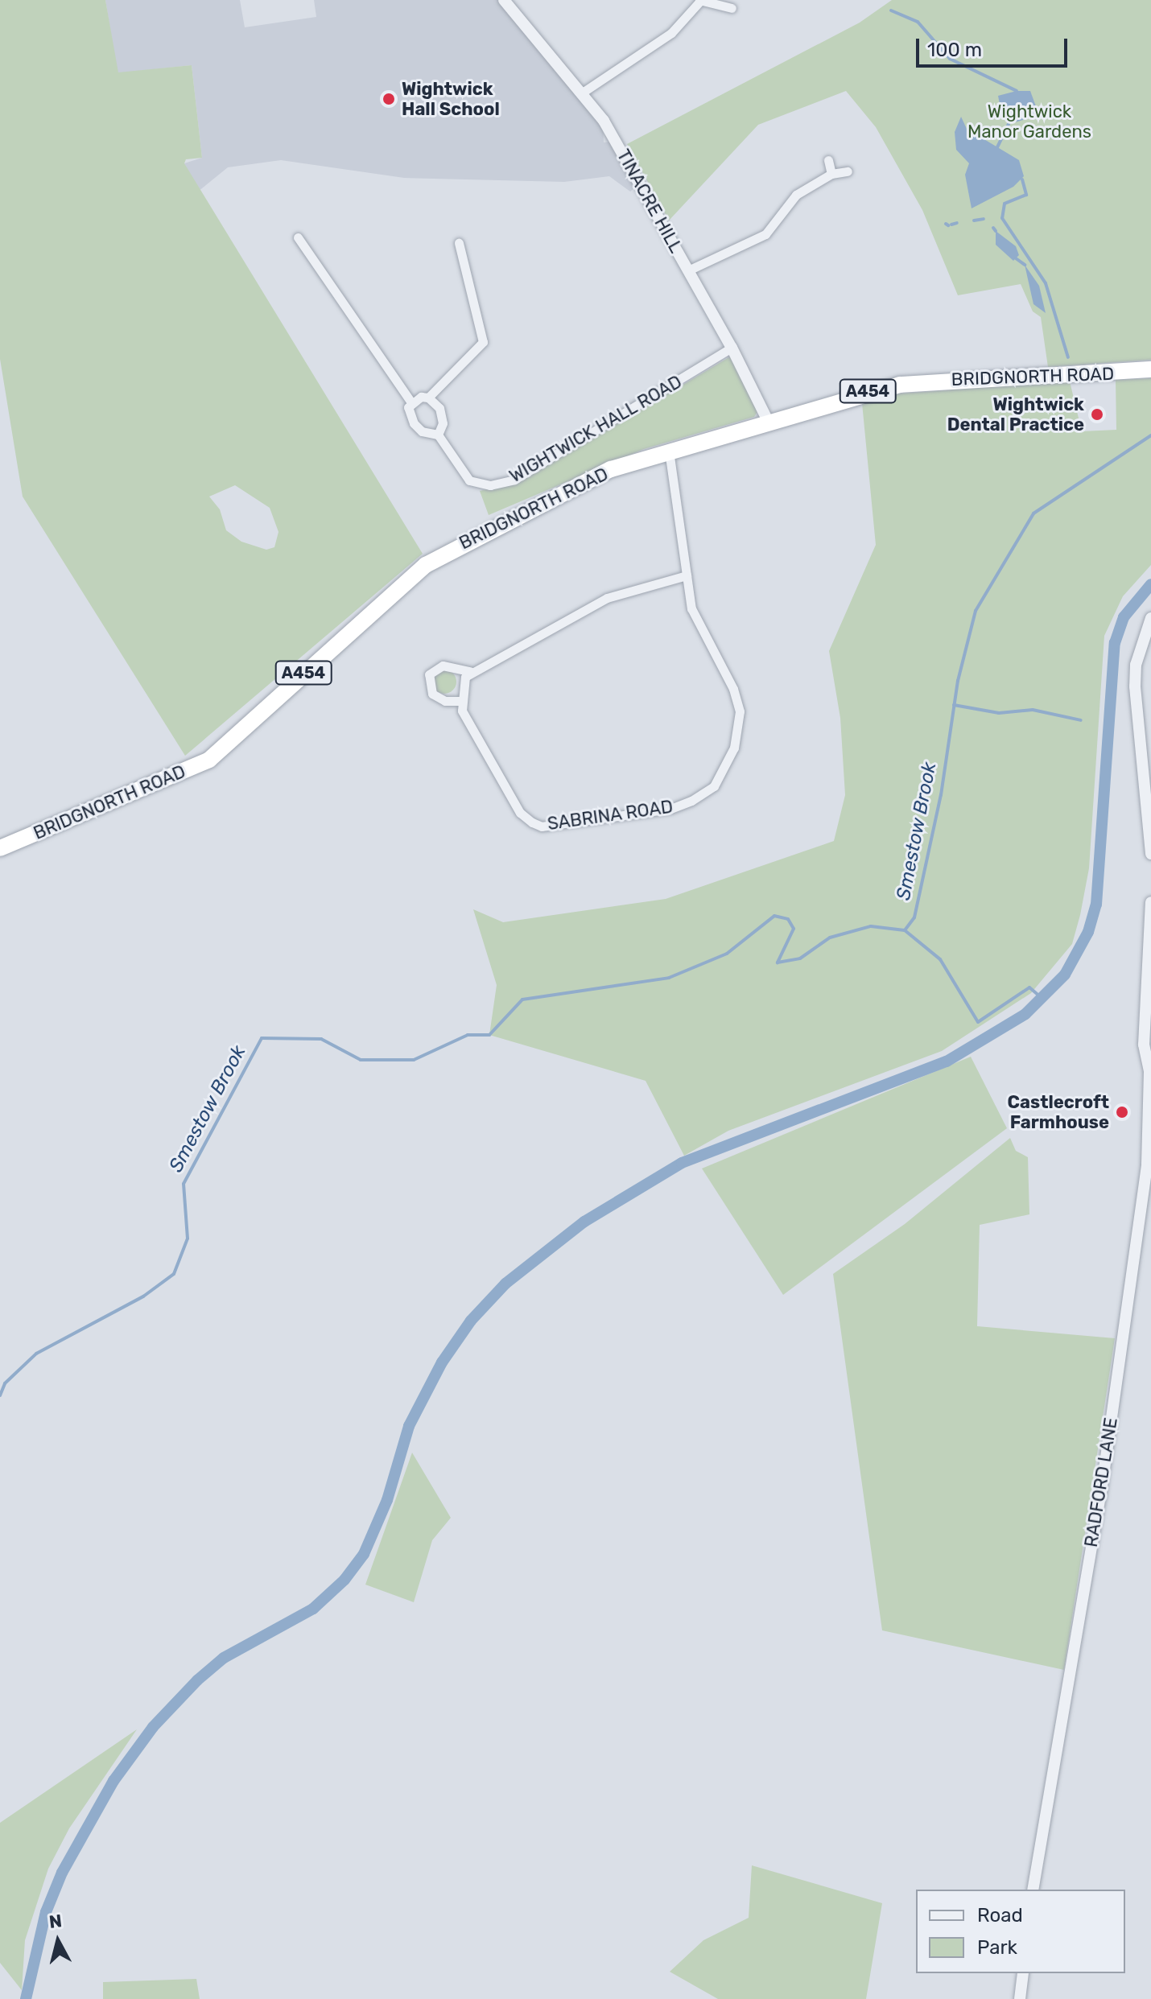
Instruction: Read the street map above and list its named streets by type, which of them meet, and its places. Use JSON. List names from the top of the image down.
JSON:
{
  "streets": {
    "highway": ["BRIDGNORTH ROAD", "A454"],
    "street": [
      "TINACRE HILL",
      "WIGHTWICK HALL ROAD",
      "SABRINA ROAD",
      "RADFORD LANE"
    ]
  },
  "crossings": [
    ["TINACRE HILL", "BRIDGNORTH ROAD"],
    ["TINACRE HILL", "WIGHTWICK HALL ROAD"],
    ["BRIDGNORTH ROAD", "SABRINA ROAD"]
  ],
  "water": ["Smestow Brook"],
  "parks": ["Wightwick Manor Gardens"],
  "places": ["Wightwick Hall School", "Wightwick Dental Practice", "Castlecroft Farmhouse"],
  "legend": ["Road", "Park"],
  "scale_bar": "100 m",
  "north": "top"
}
